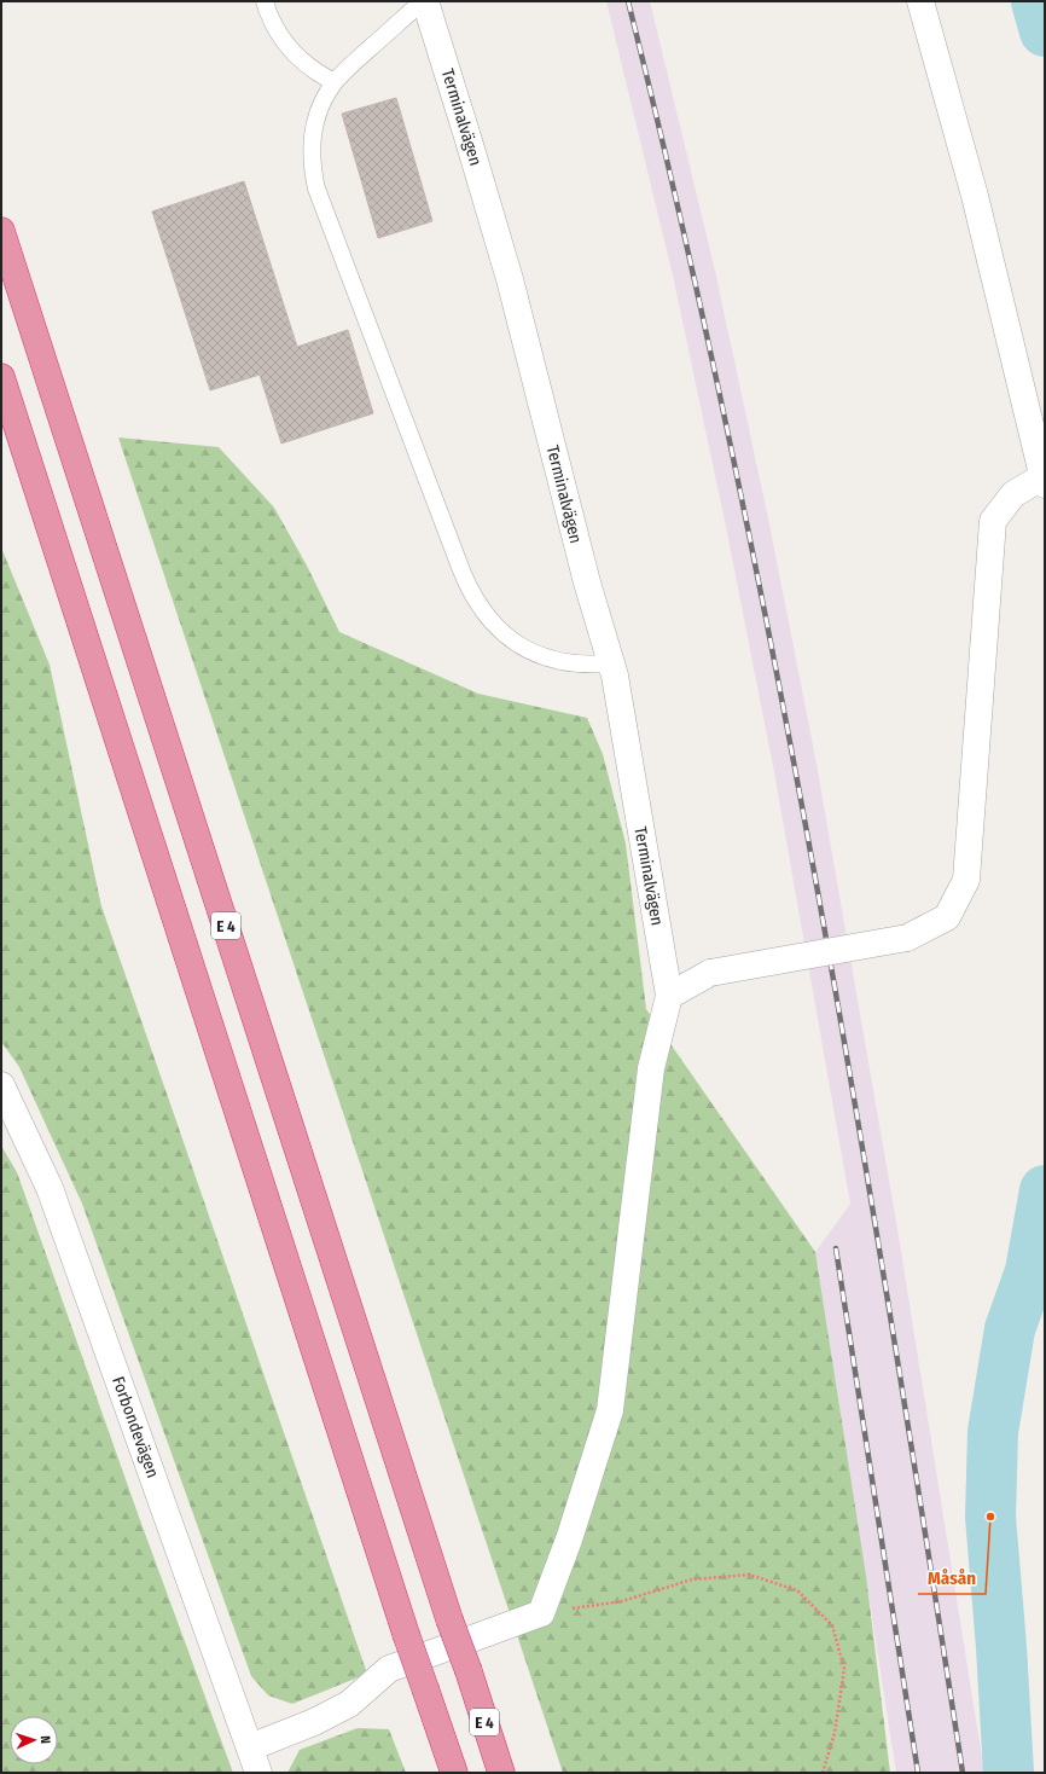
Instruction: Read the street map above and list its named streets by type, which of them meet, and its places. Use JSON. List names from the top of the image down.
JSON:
{
  "streets": {
    "highway": ["E 4"],
    "street": ["Terminalvägen", "Forbondevägen"]
  },
  "places": ["Måsån"],
  "north": "right"
}
